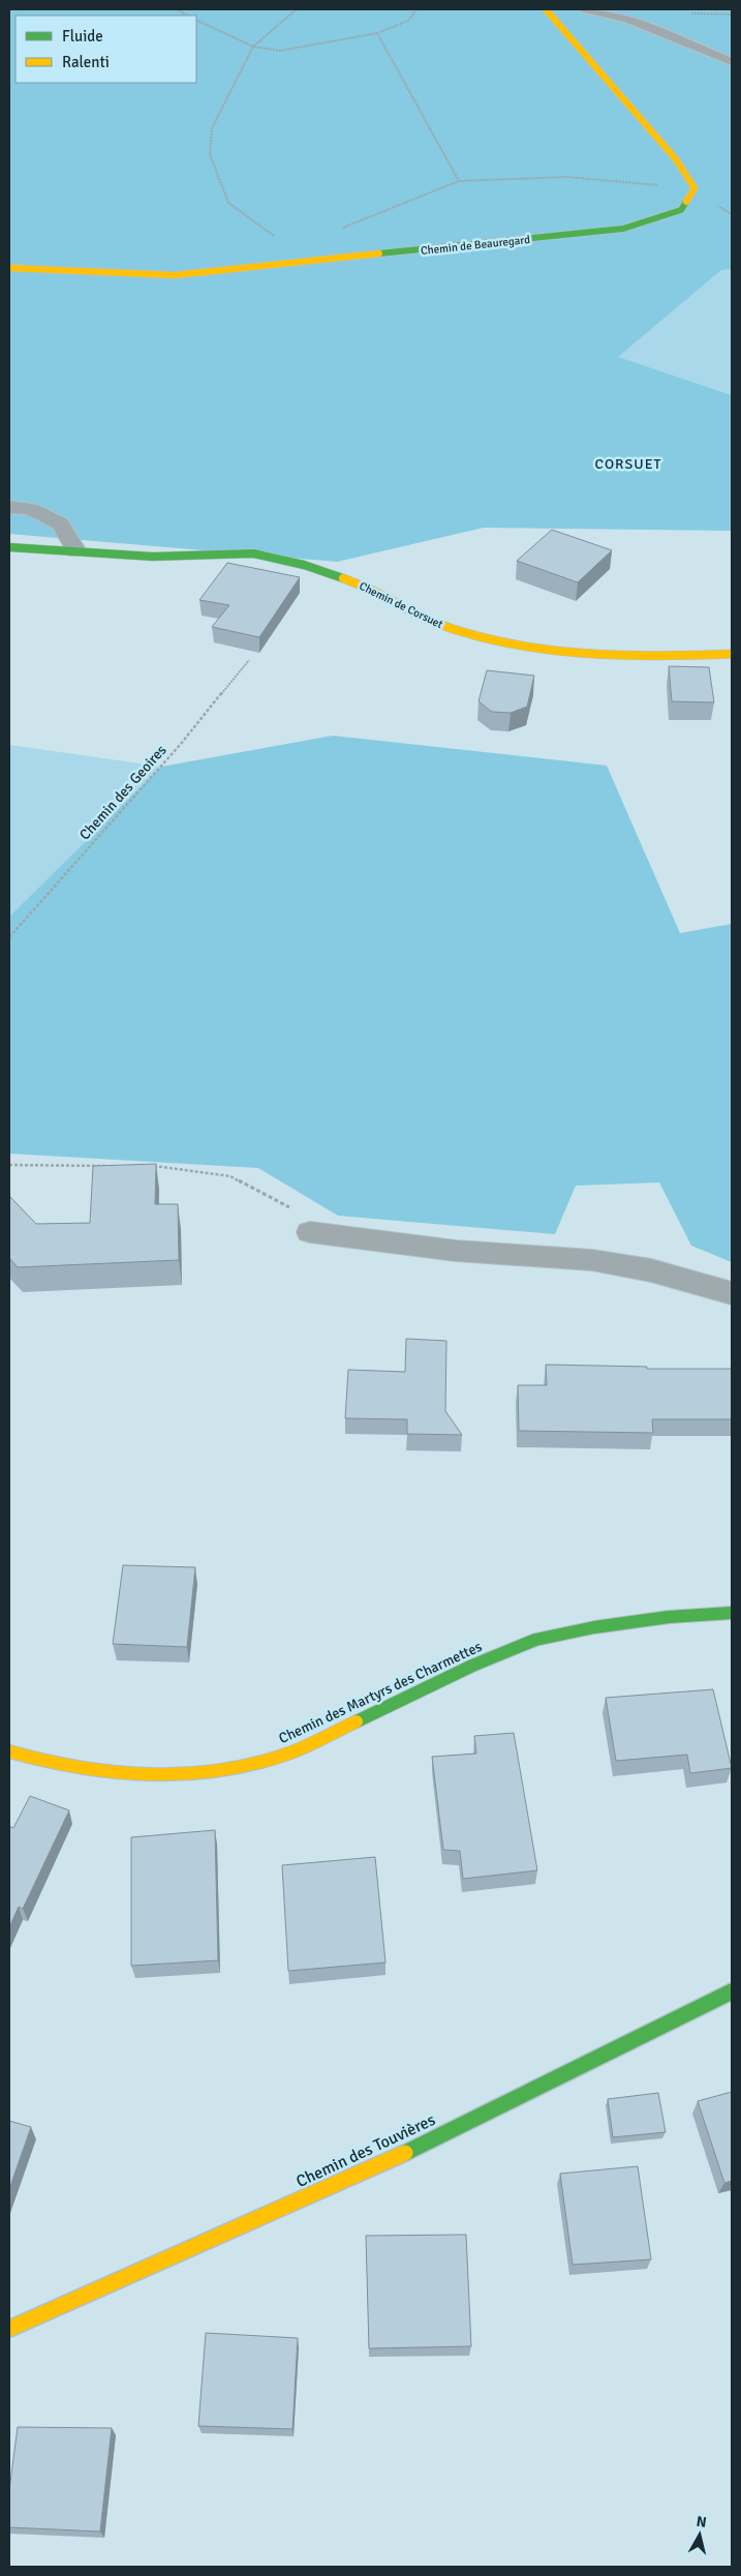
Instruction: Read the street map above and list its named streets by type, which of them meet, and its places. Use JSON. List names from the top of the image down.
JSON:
{
  "streets": {
    "street": [
      "Chemin de Beauregard",
      "Chemin de Corsuet",
      "Chemin des Martyrs des Charmettes",
      "Chemin des Touvières"
    ],
    "path": ["Chemin des Geoires"]
  },
  "districts": ["CORSUET"],
  "legend": ["Fluide", "Ralenti"],
  "north": "top"
}
